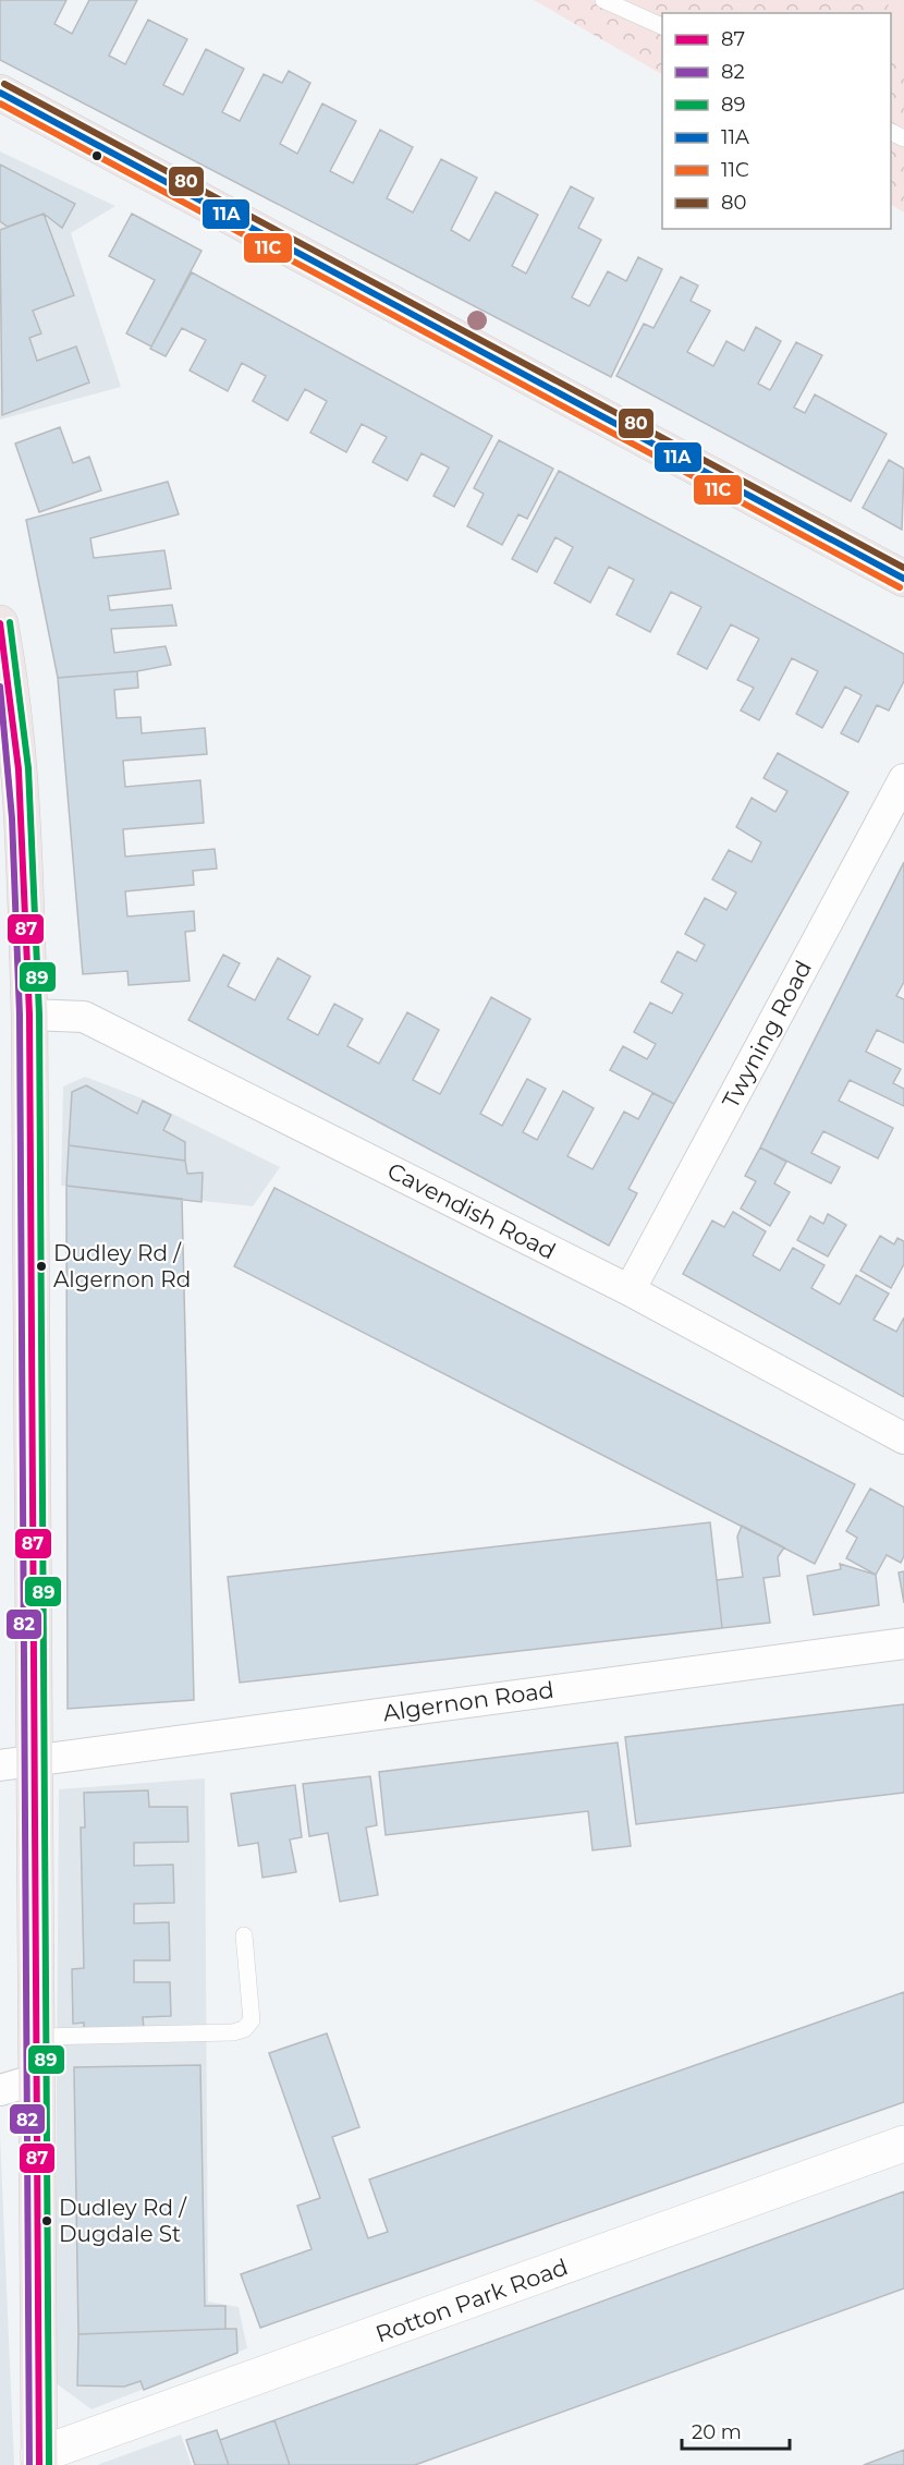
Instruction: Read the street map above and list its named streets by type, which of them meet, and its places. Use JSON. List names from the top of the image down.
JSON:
{
  "streets": {
    "main road": ["Rotton Park Road"],
    "street": ["Twyning Road", "Cavendish Road", "Algernon Road"]
  },
  "crossings": [
    ["Twyning Road", "Cavendish Road"]
  ],
  "places": ["Dudley Rd / Algernon Rd", "Dudley Rd / Dugdale St"],
  "lines": [
    "transit line 80",
    "transit line 11A",
    "transit line 11C",
    "transit line 89",
    "transit line 87",
    "transit line 82"
  ],
  "legend": [
    "87",
    "82",
    "89",
    "11A",
    "11C",
    "80"
  ],
  "scale_bar": "20 m"
}
